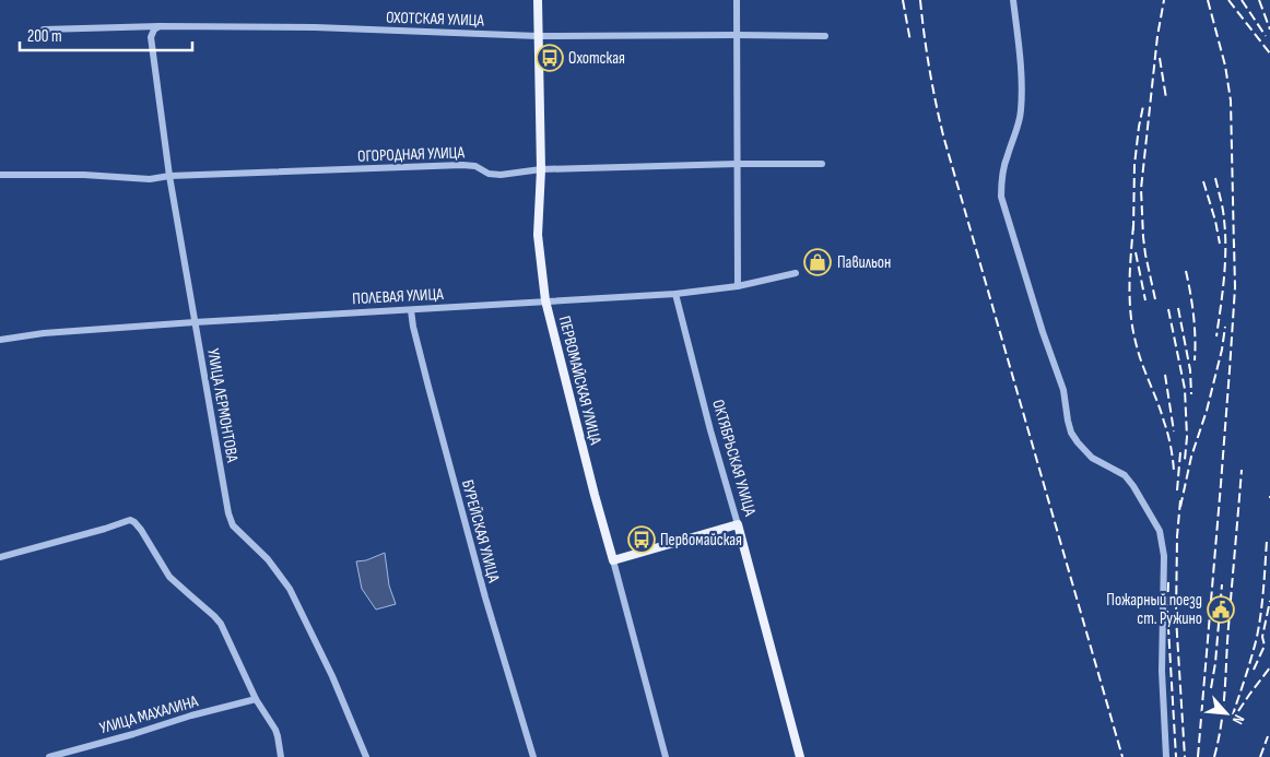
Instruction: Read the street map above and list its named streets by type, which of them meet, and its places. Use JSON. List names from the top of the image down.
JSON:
{
  "streets": {
    "main road": ["ПЕРВОМАЙСКАЯ УЛИЦА", "ОКТЯБРЬСКАЯ УЛИЦА"],
    "street": [
      "ОХОТСКАЯ УЛИЦА",
      "ОГОРОДНАЯ УЛИЦА",
      "ПОЛЕВАЯ УЛИЦА",
      "УЛИЦА ЛЕРМОНТОВА",
      "БУРЕЙСКАЯ УЛИЦА",
      "УЛИЦА МАХАЛИНА"
    ]
  },
  "crossings": [
    ["ОХОТСКАЯ УЛИЦА", "ПЕРВОМАЙСКАЯ УЛИЦА"],
    ["ОХОТСКАЯ УЛИЦА", "УЛИЦА ЛЕРМОНТОВА"],
    ["ОГОРОДНАЯ УЛИЦА", "ПЕРВОМАЙСКАЯ УЛИЦА"],
    ["ОГОРОДНАЯ УЛИЦА", "УЛИЦА ЛЕРМОНТОВА"],
    ["ПОЛЕВАЯ УЛИЦА", "ПЕРВОМАЙСКАЯ УЛИЦА"],
    ["ПОЛЕВАЯ УЛИЦА", "УЛИЦА ЛЕРМОНТОВА"],
    ["ПОЛЕВАЯ УЛИЦА", "ОКТЯБРЬСКАЯ УЛИЦА"],
    ["ПОЛЕВАЯ УЛИЦА", "БУРЕЙСКАЯ УЛИЦА"]
  ],
  "places": {
    "bus stop": ["Охотская", "Первомайская"],
    "shop": ["Павильон"],
    "public building": ["Пожарный поезд ст. Ружино"]
  },
  "scale_bar": "200 m",
  "north": "bottom right"
}
